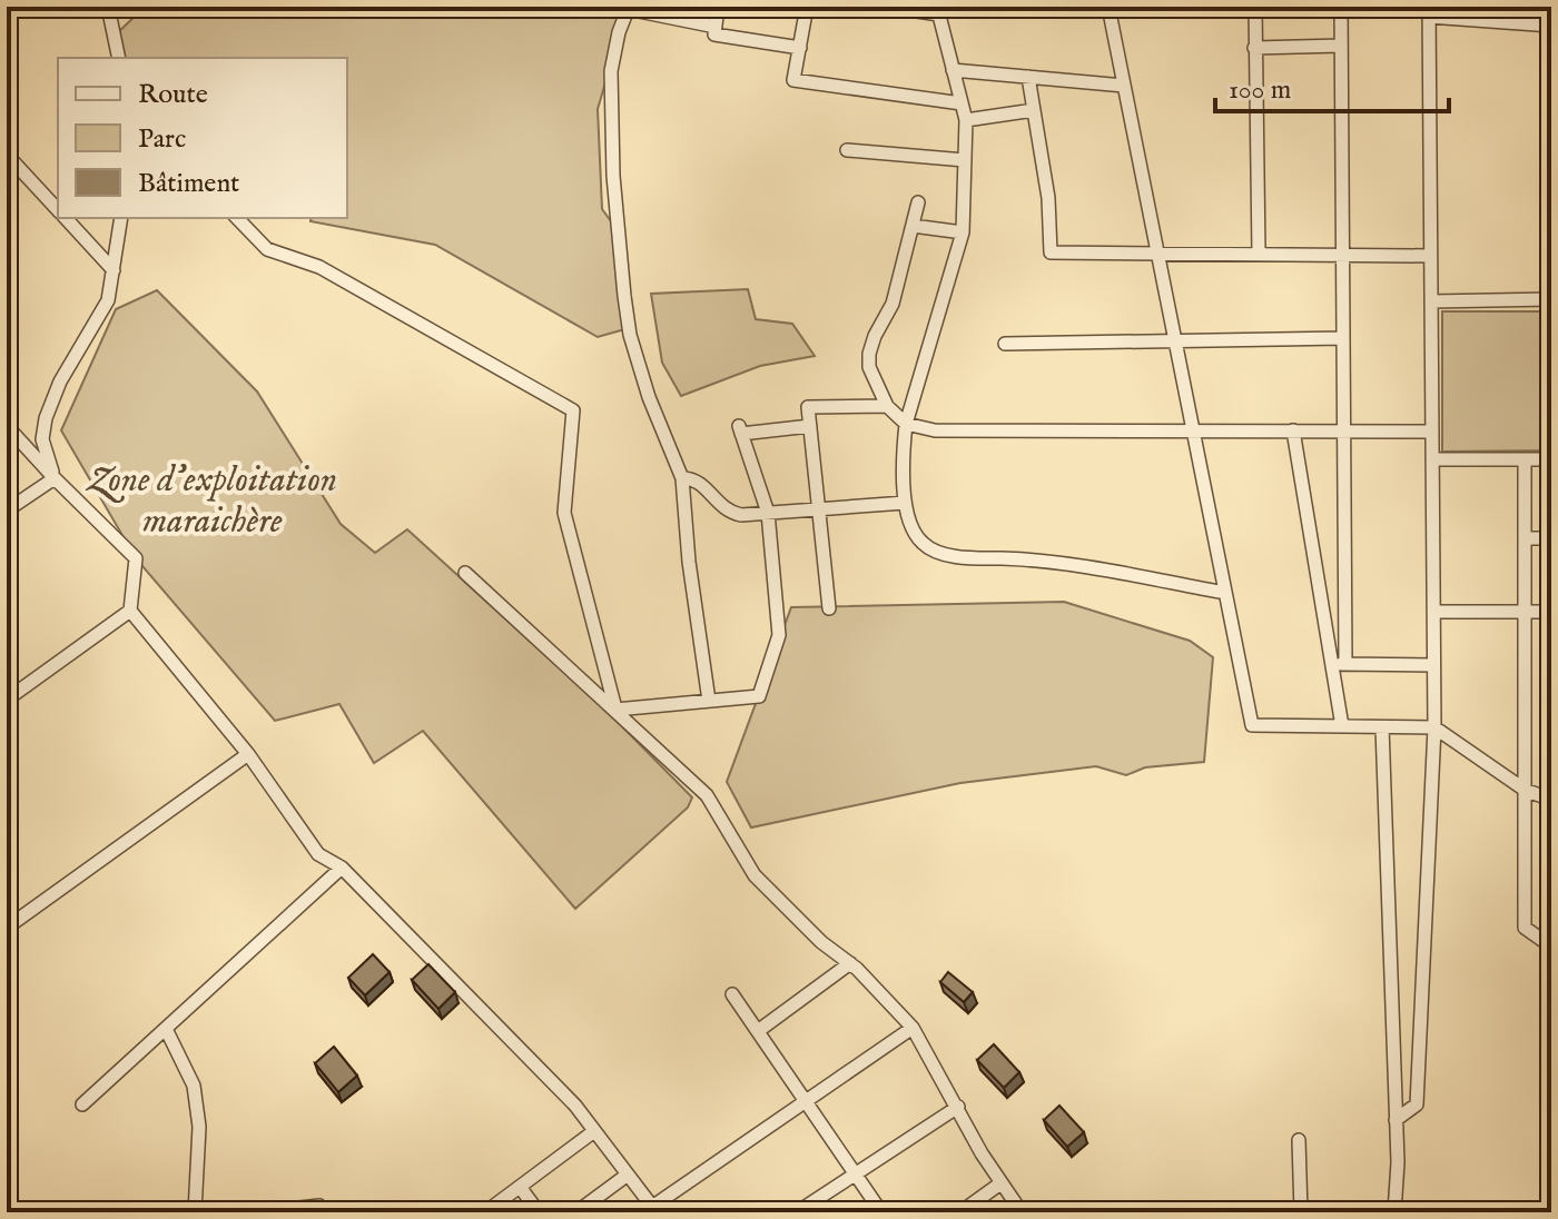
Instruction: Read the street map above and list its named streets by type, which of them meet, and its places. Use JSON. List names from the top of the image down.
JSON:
{
  "parks": ["Zone d'exploitation maraichère"],
  "legend": ["Route", "Parc", "Bâtiment"],
  "scale_bar": "100 m"
}
